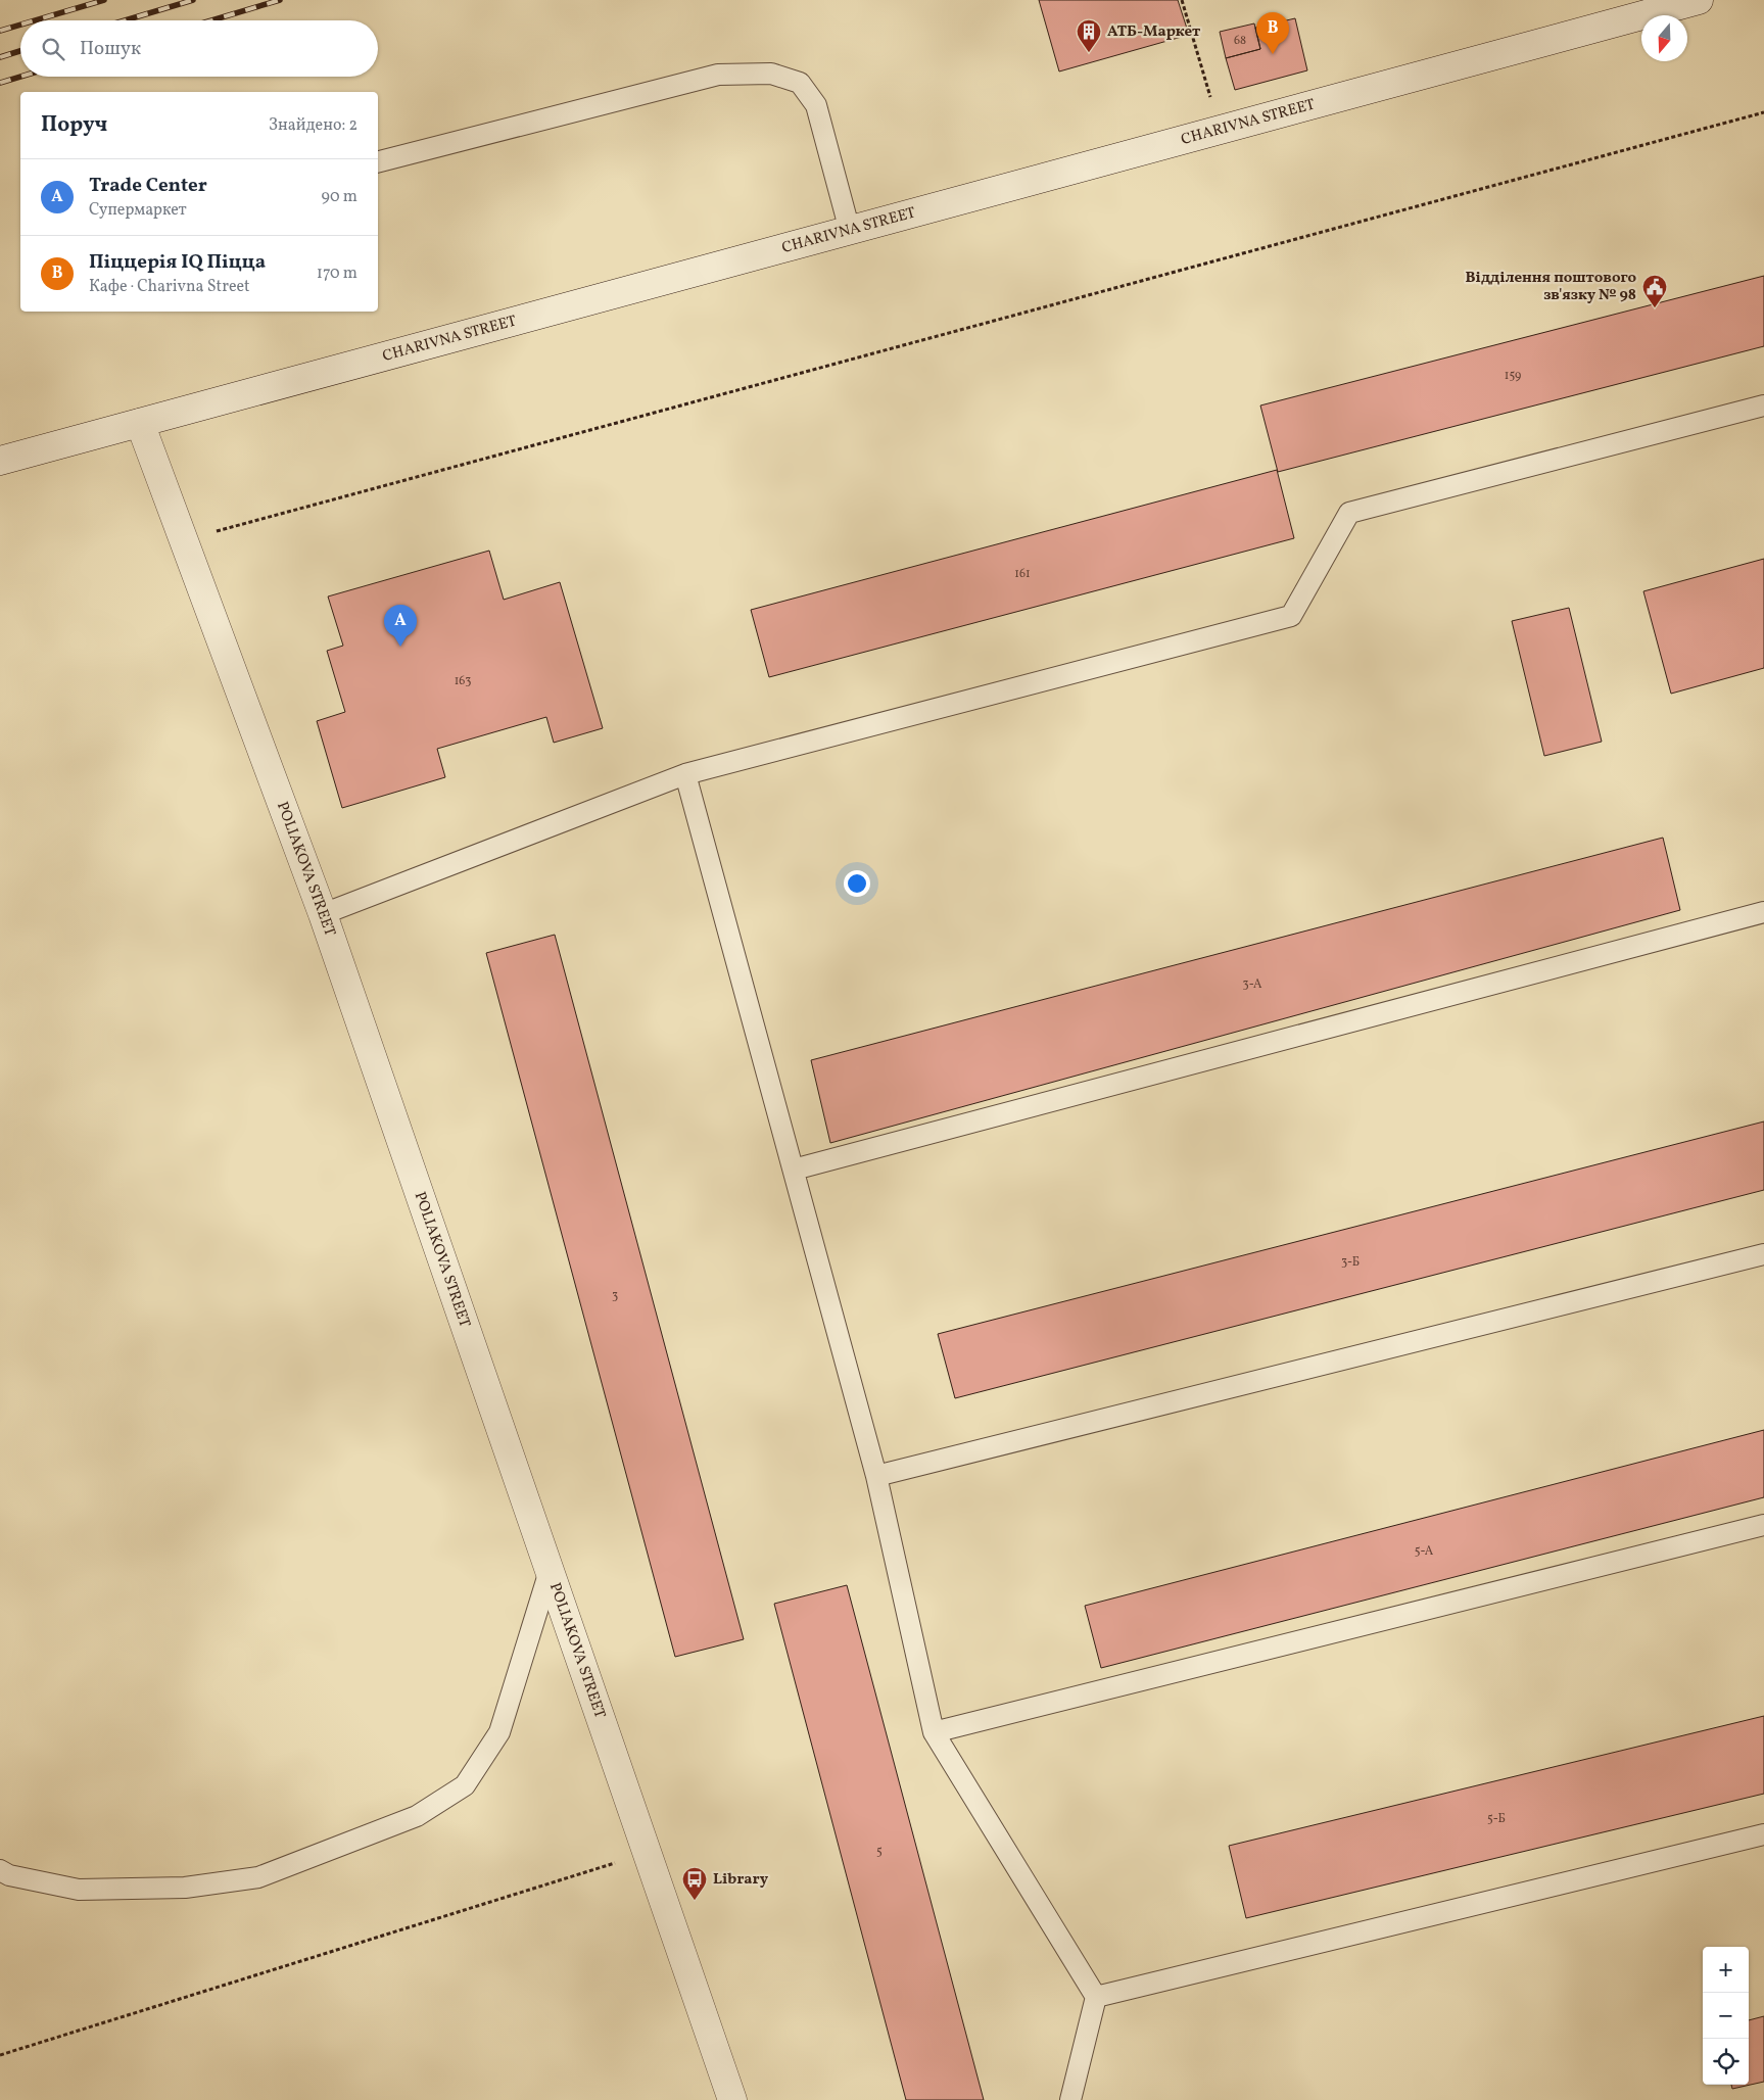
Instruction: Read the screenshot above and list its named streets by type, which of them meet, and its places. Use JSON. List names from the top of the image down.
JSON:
{
  "streets": {
    "street": ["CHARIVNA STREET", "POLIAKOVA STREET"]
  },
  "crossings": [
    ["CHARIVNA STREET", "POLIAKOVA STREET"]
  ],
  "places": {
    "building": ["АТБ-Маркет"],
    "public building": ["Відділення поштового зв'язку № 98"],
    "bus stop": ["Library"]
  },
  "house_numbers": [
    "68",
    "159",
    "161",
    "163",
    "3-А",
    "3-Б",
    "3",
    "5-А",
    "5-Б",
    "5"
  ],
  "north": "bottom",
  "page": {
    "pins": ["B", "A"],
    "search": "Пошук",
    "heading": ["Поруч", "Знайдено: 2"],
    "list": [
      {
        "mark": "A",
        "name": "Trade Center",
        "note": "Супермаркет",
        "value": "90 m"
      },
      {
        "mark": "B",
        "name": "Піццерія IQ Піцца",
        "note": "Кафе · Charivna Street",
        "value": "170 m"
      }
    ],
    "map_buttons": ["+", "−"]
  }
}
